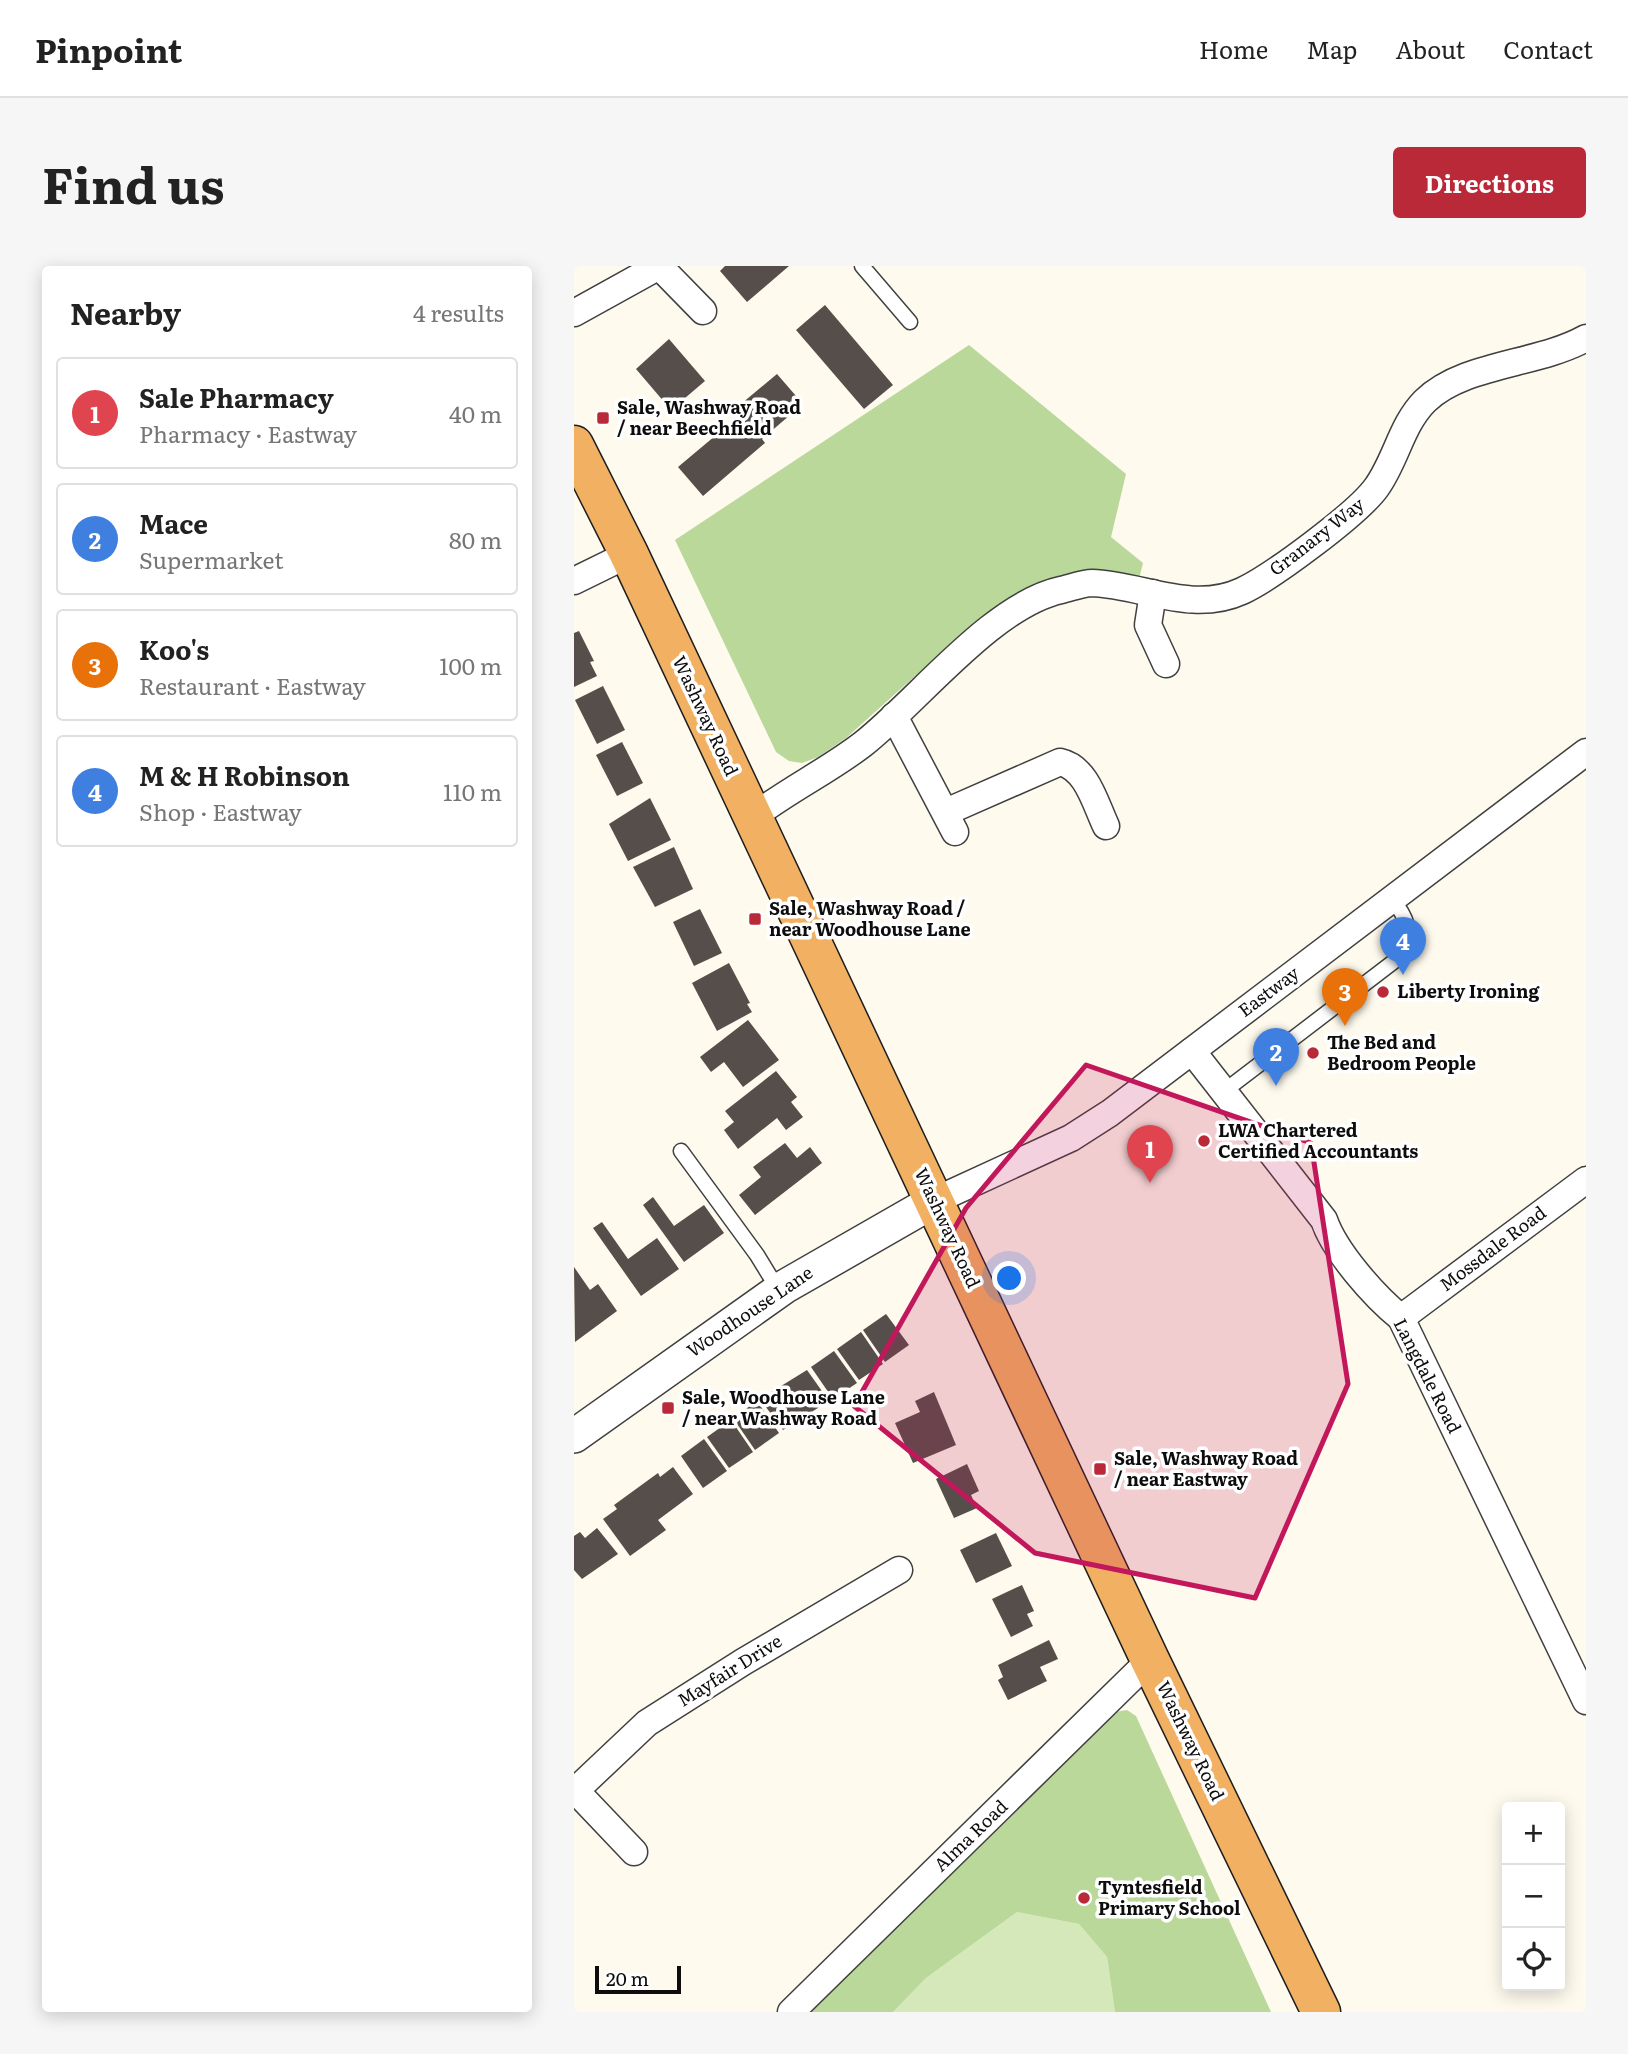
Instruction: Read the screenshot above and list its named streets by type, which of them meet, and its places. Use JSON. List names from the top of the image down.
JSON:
{
  "streets": {
    "highway": ["Washway Road"],
    "street": [
      "Granary Way",
      "Eastway",
      "Mossdale Road",
      "Woodhouse Lane",
      "Langdale Road",
      "Mayfair Drive",
      "Alma Road"
    ]
  },
  "crossings": [
    ["Granary Way", "Washway Road"],
    ["Washway Road", "Eastway"],
    ["Washway Road", "Woodhouse Lane"],
    ["Washway Road", "Alma Road"],
    ["Eastway", "Woodhouse Lane"],
    ["Eastway", "Langdale Road"],
    ["Mossdale Road", "Langdale Road"]
  ],
  "places": {
    "transit": [
      "Sale, Washway Road / near Beechfield",
      "Sale, Washway Road / near Woodhouse Lane",
      "Sale, Woodhouse Lane / near Washway Road",
      "Sale, Washway Road / near Eastway"
    ],
    "other": [
      "Liberty Ironing",
      "The Bed and Bedroom People",
      "LWA Chartered Certified Accountants",
      "Tyntesfield Primary School"
    ]
  },
  "scale_bar": "20 m",
  "page": {
    "header": "Pinpoint",
    "nav": [
      "Home",
      "Map",
      "About",
      "Contact"
    ],
    "title": "Find us",
    "buttons": "Directions",
    "heading": ["Nearby", "4 results"],
    "list": [
      {
        "mark": "1",
        "name": "Sale Pharmacy",
        "note": "Pharmacy · Eastway",
        "value": "40 m"
      },
      {
        "mark": "2",
        "name": "Mace",
        "note": "Supermarket",
        "value": "80 m"
      },
      {
        "mark": "3",
        "name": "Koo's",
        "note": "Restaurant · Eastway",
        "value": "100 m"
      },
      {
        "mark": "4",
        "name": "M & H Robinson",
        "note": "Shop · Eastway",
        "value": "110 m"
      }
    ],
    "pins": [
      "4",
      "3",
      "2",
      "1"
    ],
    "map_buttons": ["+", "−"],
    "scale": "20 m"
  }
}
